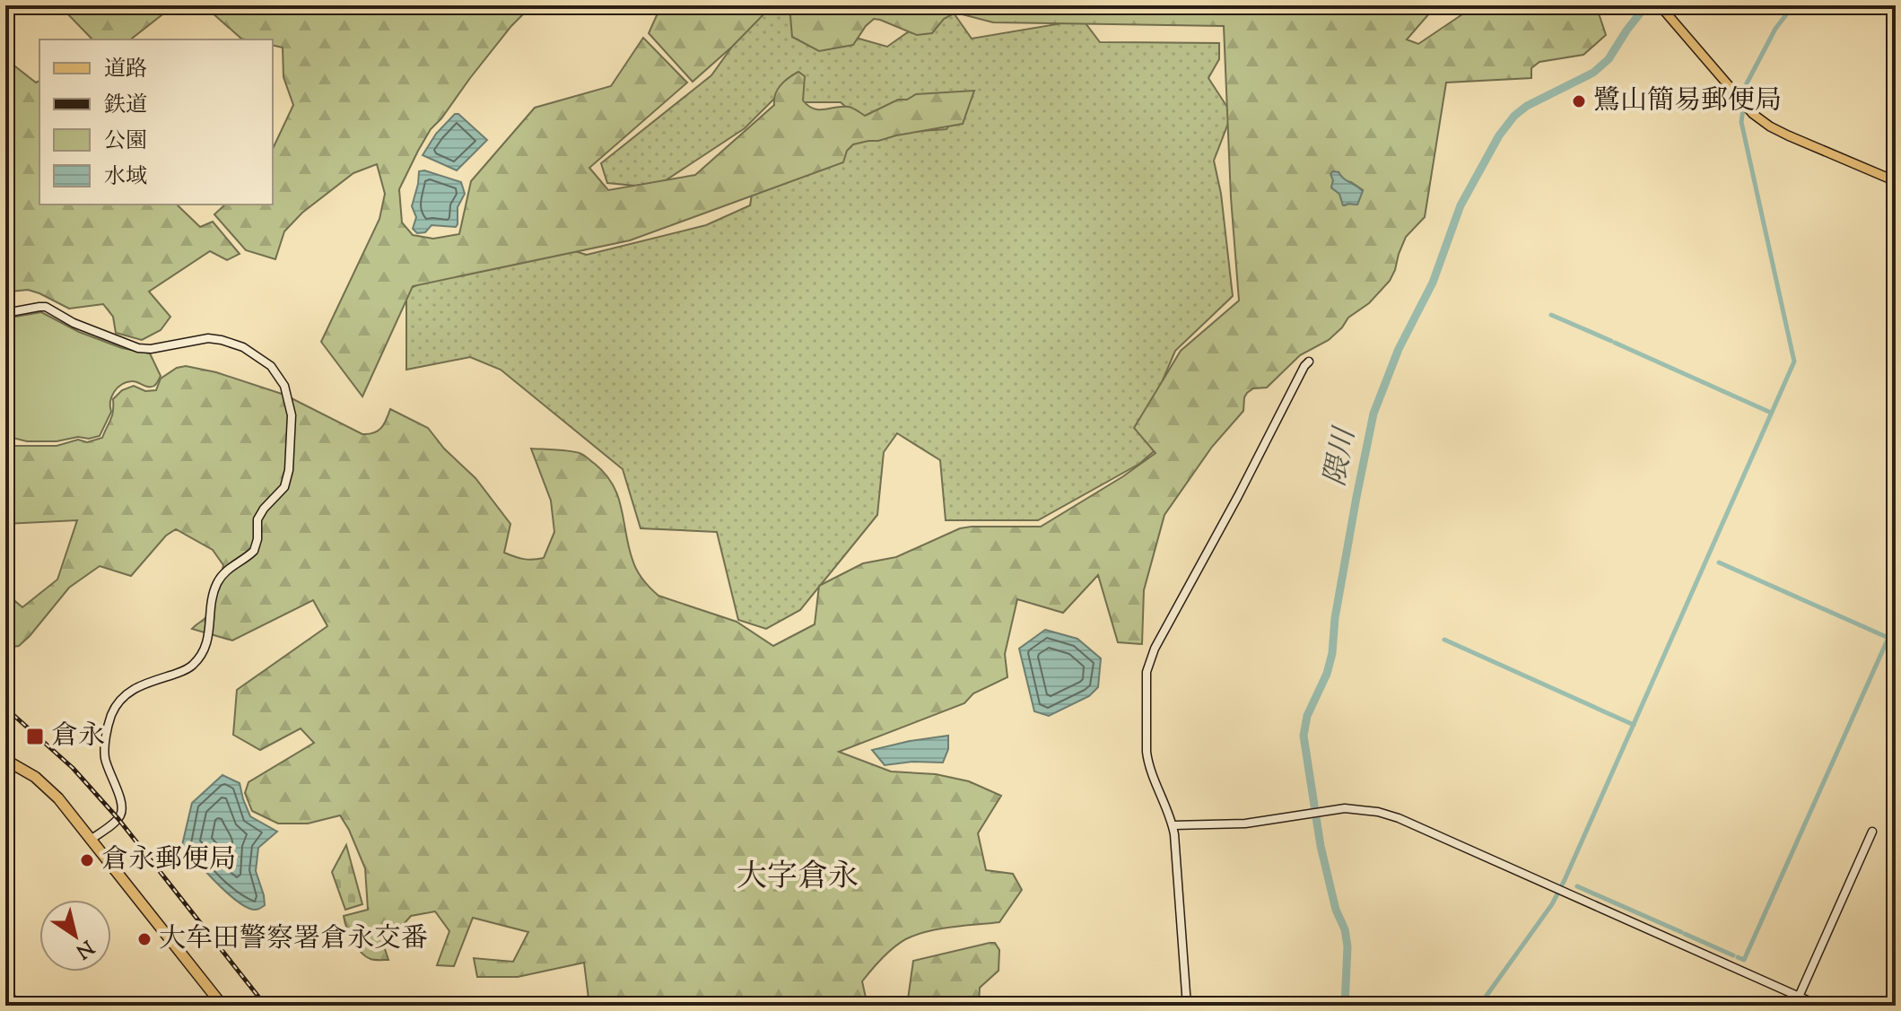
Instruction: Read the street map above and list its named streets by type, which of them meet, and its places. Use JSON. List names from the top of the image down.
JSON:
{
  "districts": ["大字倉永"],
  "water": ["隈川"],
  "places": {
    "other": ["鷺山簡易郵便局", "倉永郵便局", "大牟田警察署倉永交番"],
    "transit": ["倉永"]
  },
  "legend": [
    "道路",
    "鉄道",
    "公園",
    "水域"
  ],
  "north": "bottom right"
}
